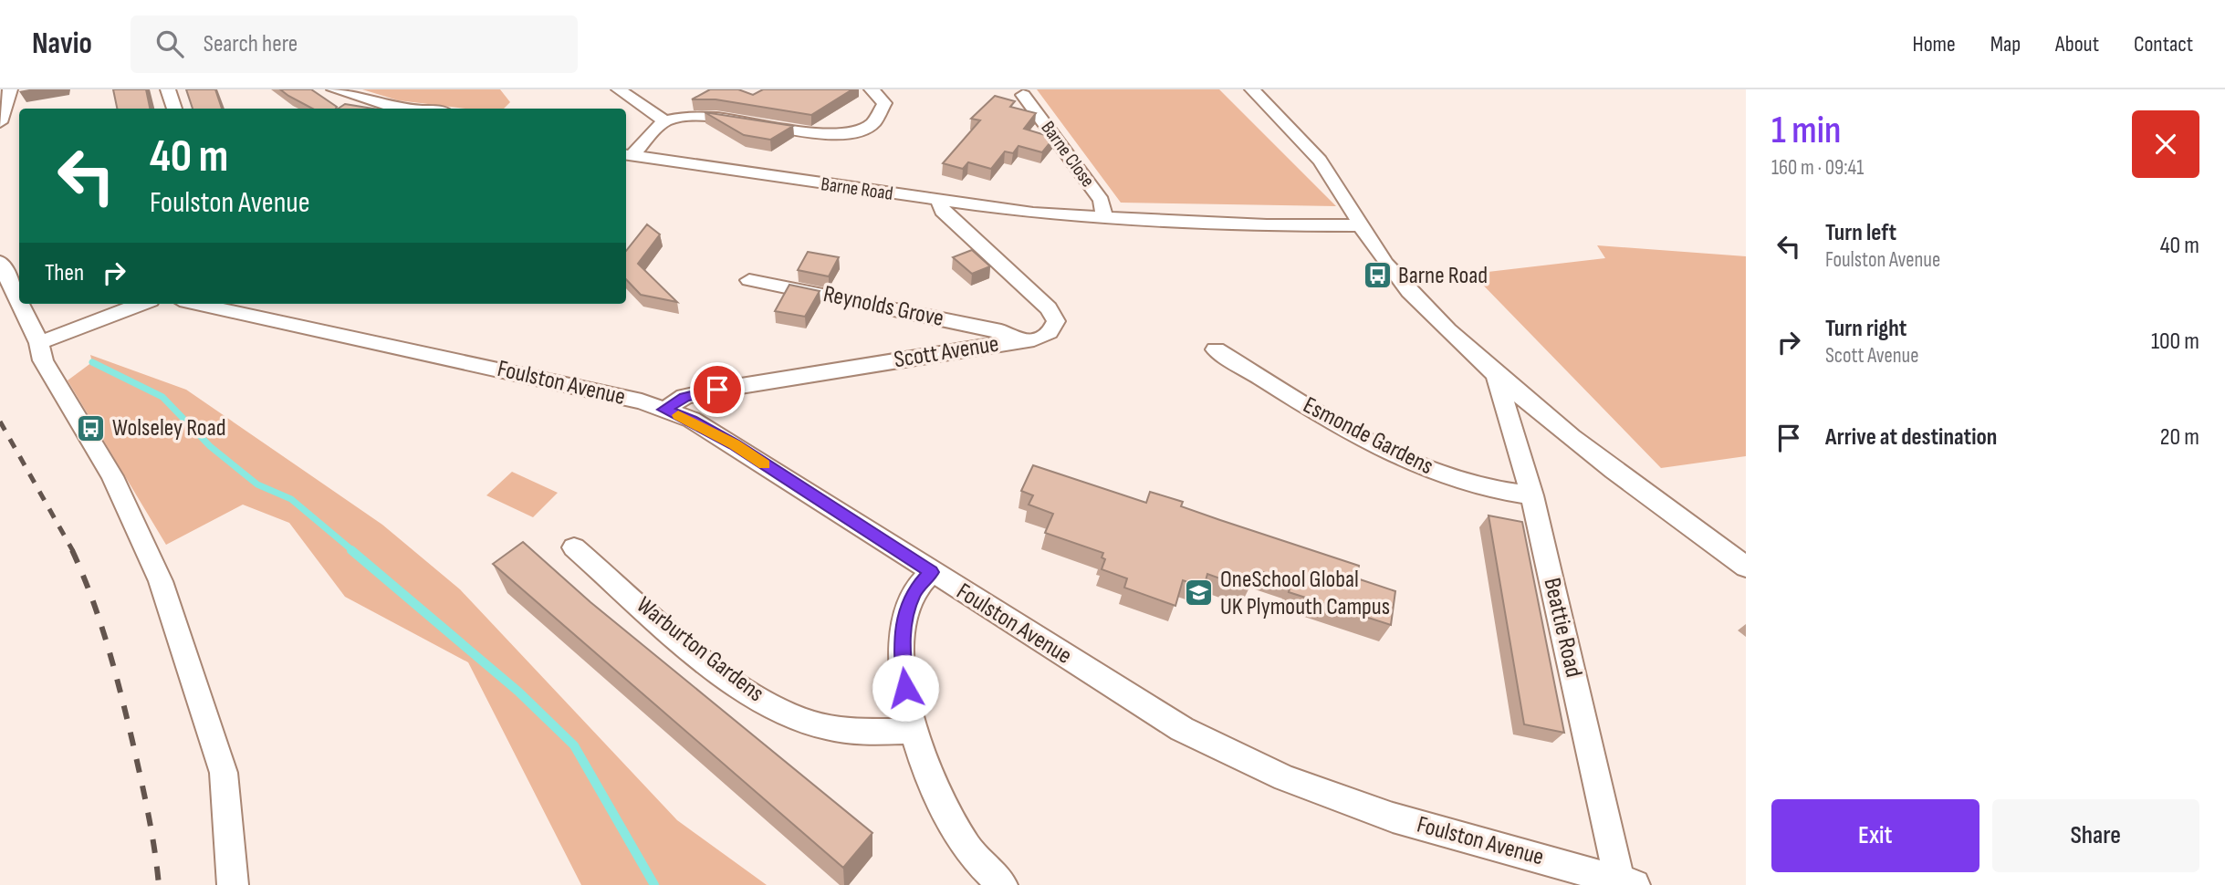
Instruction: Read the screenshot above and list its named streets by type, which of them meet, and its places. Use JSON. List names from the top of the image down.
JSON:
{
  "streets": {
    "street": [
      "Barne Close",
      "Barne Road",
      "Reynolds Grove",
      "Scott Avenue",
      "Foulston Avenue",
      "Esmonde Gardens",
      "Beattie Road",
      "Warburton Gardens"
    ]
  },
  "crossings": [
    ["Barne Close", "Barne Road"],
    ["Barne Road", "Scott Avenue"],
    ["Reynolds Grove", "Scott Avenue"],
    ["Scott Avenue", "Foulston Avenue"],
    ["Foulston Avenue", "Beattie Road"],
    ["Esmonde Gardens", "Beattie Road"]
  ],
  "places": {
    "bus stop": ["Barne Road", "Wolseley Road"],
    "school or university": ["OneSchool Global UK Plymouth Campus"]
  },
  "page": {
    "header": "Navio",
    "search": "Search here",
    "nav": [
      "Home",
      "Map",
      "About",
      "Contact"
    ],
    "heading": ["1 min", "160 m · 09:41"],
    "turn": ["40 m", "Foulston Avenue"],
    "list": [
      {
        "name": "Turn left",
        "note": "Foulston Avenue",
        "value": "40 m"
      },
      {
        "name": "Turn right",
        "note": "Scott Avenue",
        "value": "100 m"
      },
      {
        "name": "Arrive at destination",
        "value": "20 m"
      }
    ],
    "then": "Then",
    "buttons": ["Exit", "Share"]
  }
}
